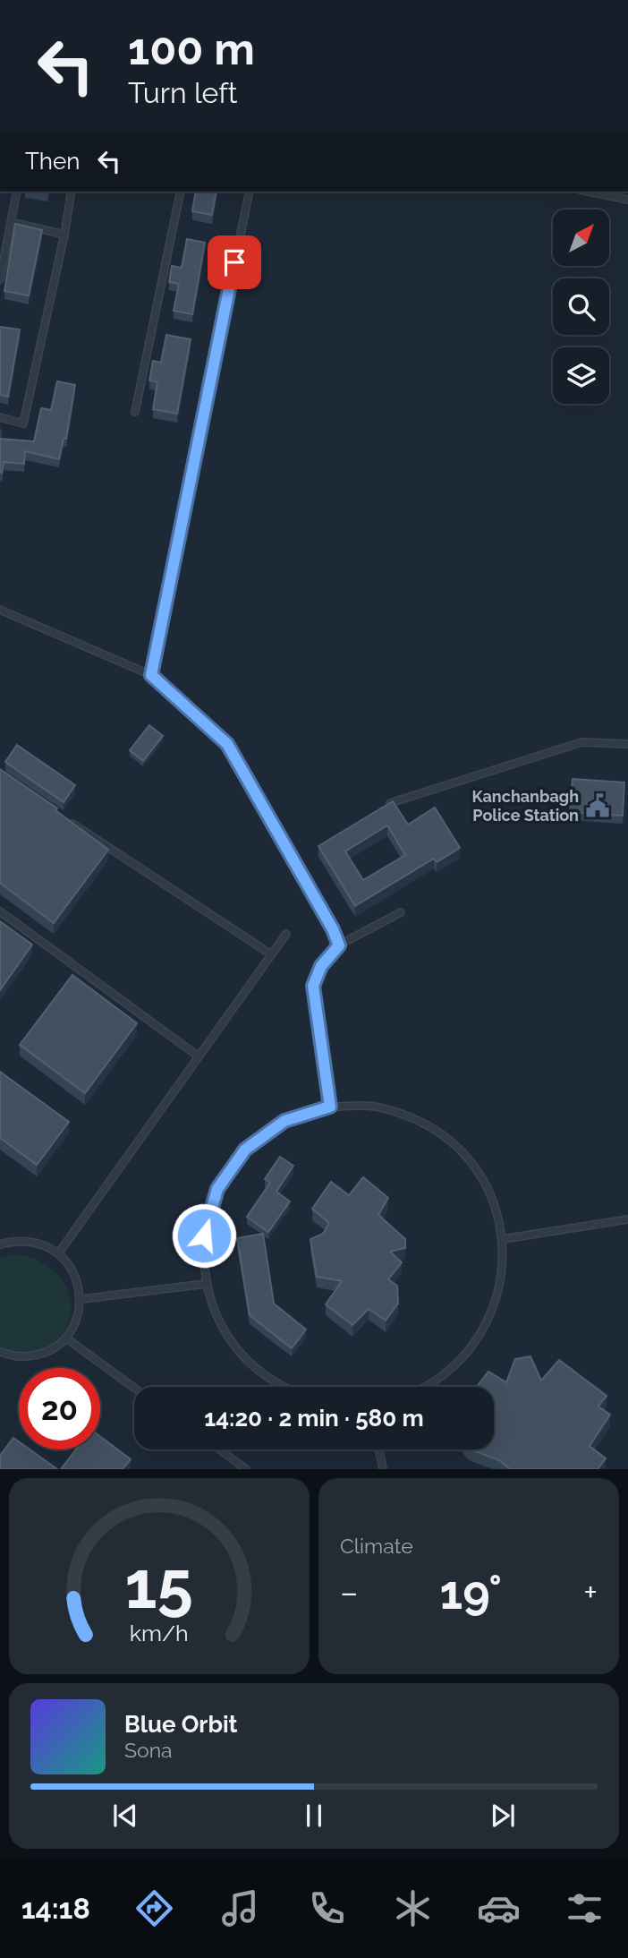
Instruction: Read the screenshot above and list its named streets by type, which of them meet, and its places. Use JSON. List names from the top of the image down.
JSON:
{
  "places": {
    "public building": ["Kanchanbagh Police Station"]
  },
  "north": "top right",
  "page": {
    "turn": ["100 m", "Turn left"],
    "then": "Then",
    "limit": "20",
    "trip": "14:20 · 2 min · 580 m",
    "tile": "Climate",
    "heat": ["−", "19°", "+"],
    "song": ["Blue Orbit", "Sona"],
    "tabs": "14:18",
    "gauge": ["15", "km/h"]
  }
}
